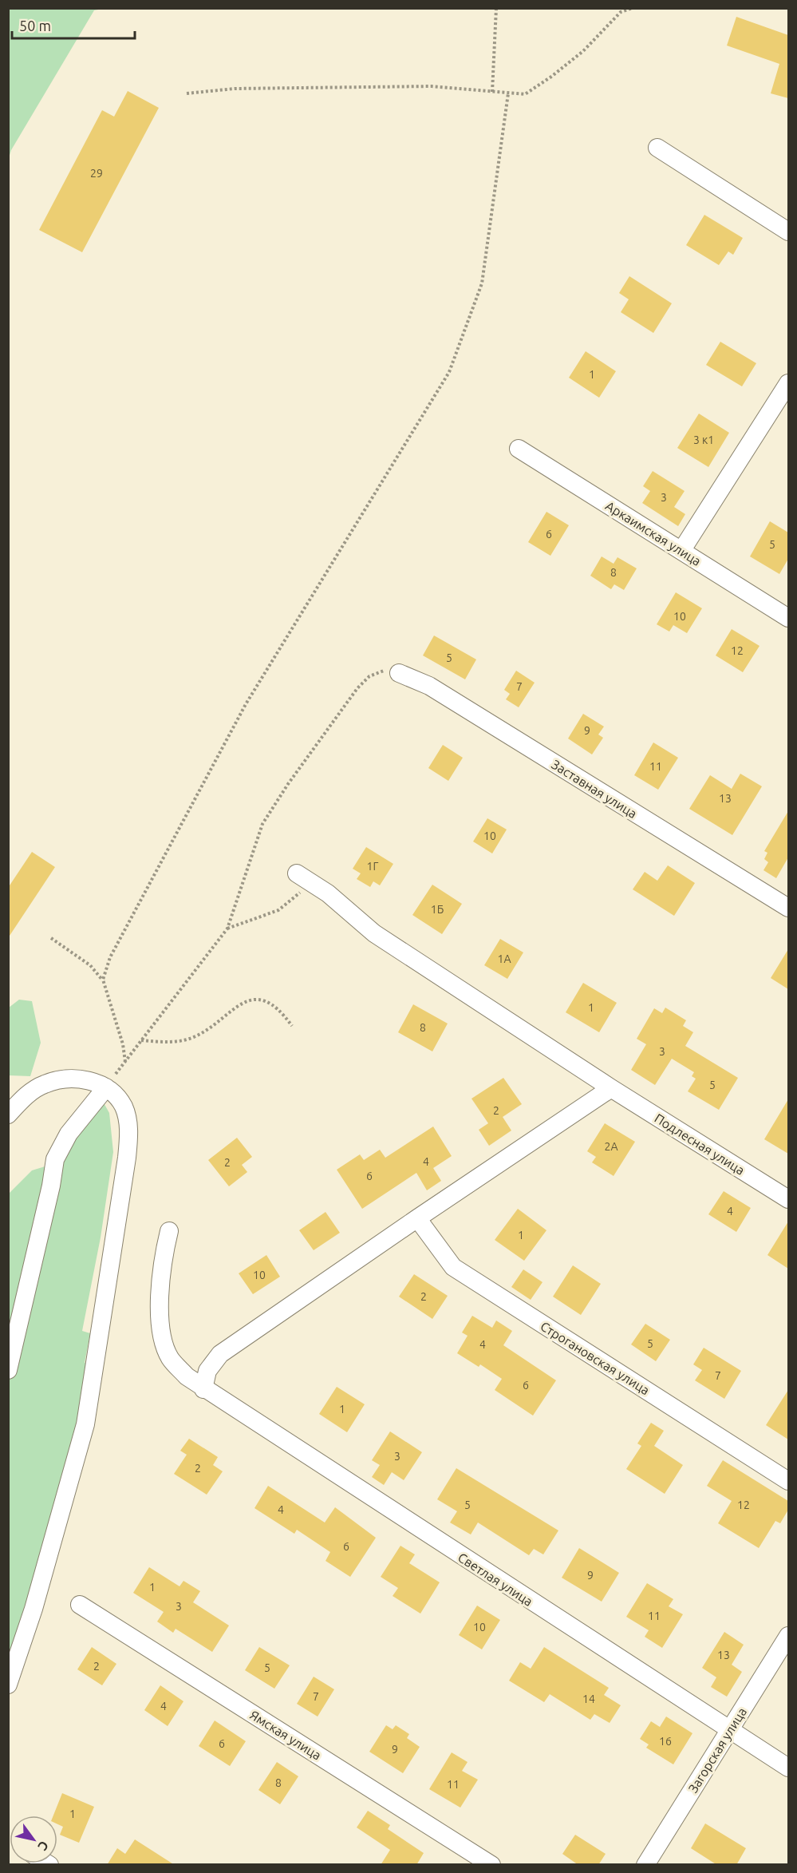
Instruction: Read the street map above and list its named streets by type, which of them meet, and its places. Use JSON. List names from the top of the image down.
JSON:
{
  "streets": {
    "street": [
      "Аркаимская улица",
      "Заставная улица",
      "Подлесная улица",
      "Строгановская улица",
      "Светлая улица",
      "Ямская улица",
      "Загорская улица"
    ]
  },
  "crossings": [
    ["Светлая улица", "Загорская улица"]
  ],
  "house_numbers": [
    "29",
    "1",
    "3 к1",
    "3",
    "6",
    "5",
    "8",
    "10",
    "12",
    "5",
    "7",
    "9",
    "11",
    "13",
    "10",
    "1Г",
    "1Б",
    "1А",
    "1",
    "8",
    "3",
    "5",
    "2",
    "2А",
    "4",
    "2",
    "6",
    "4",
    "1",
    "10",
    "2",
    "5",
    "4",
    "7",
    "6",
    "1",
    "3",
    "2",
    "5",
    "12",
    "4",
    "6",
    "9",
    "1",
    "3",
    "11",
    "10",
    "13",
    "2",
    "5",
    "7",
    "14",
    "4",
    "16",
    "6",
    "9",
    "8",
    "11",
    "1"
  ],
  "scale_bar": "50 m",
  "north": "bottom right"
}
